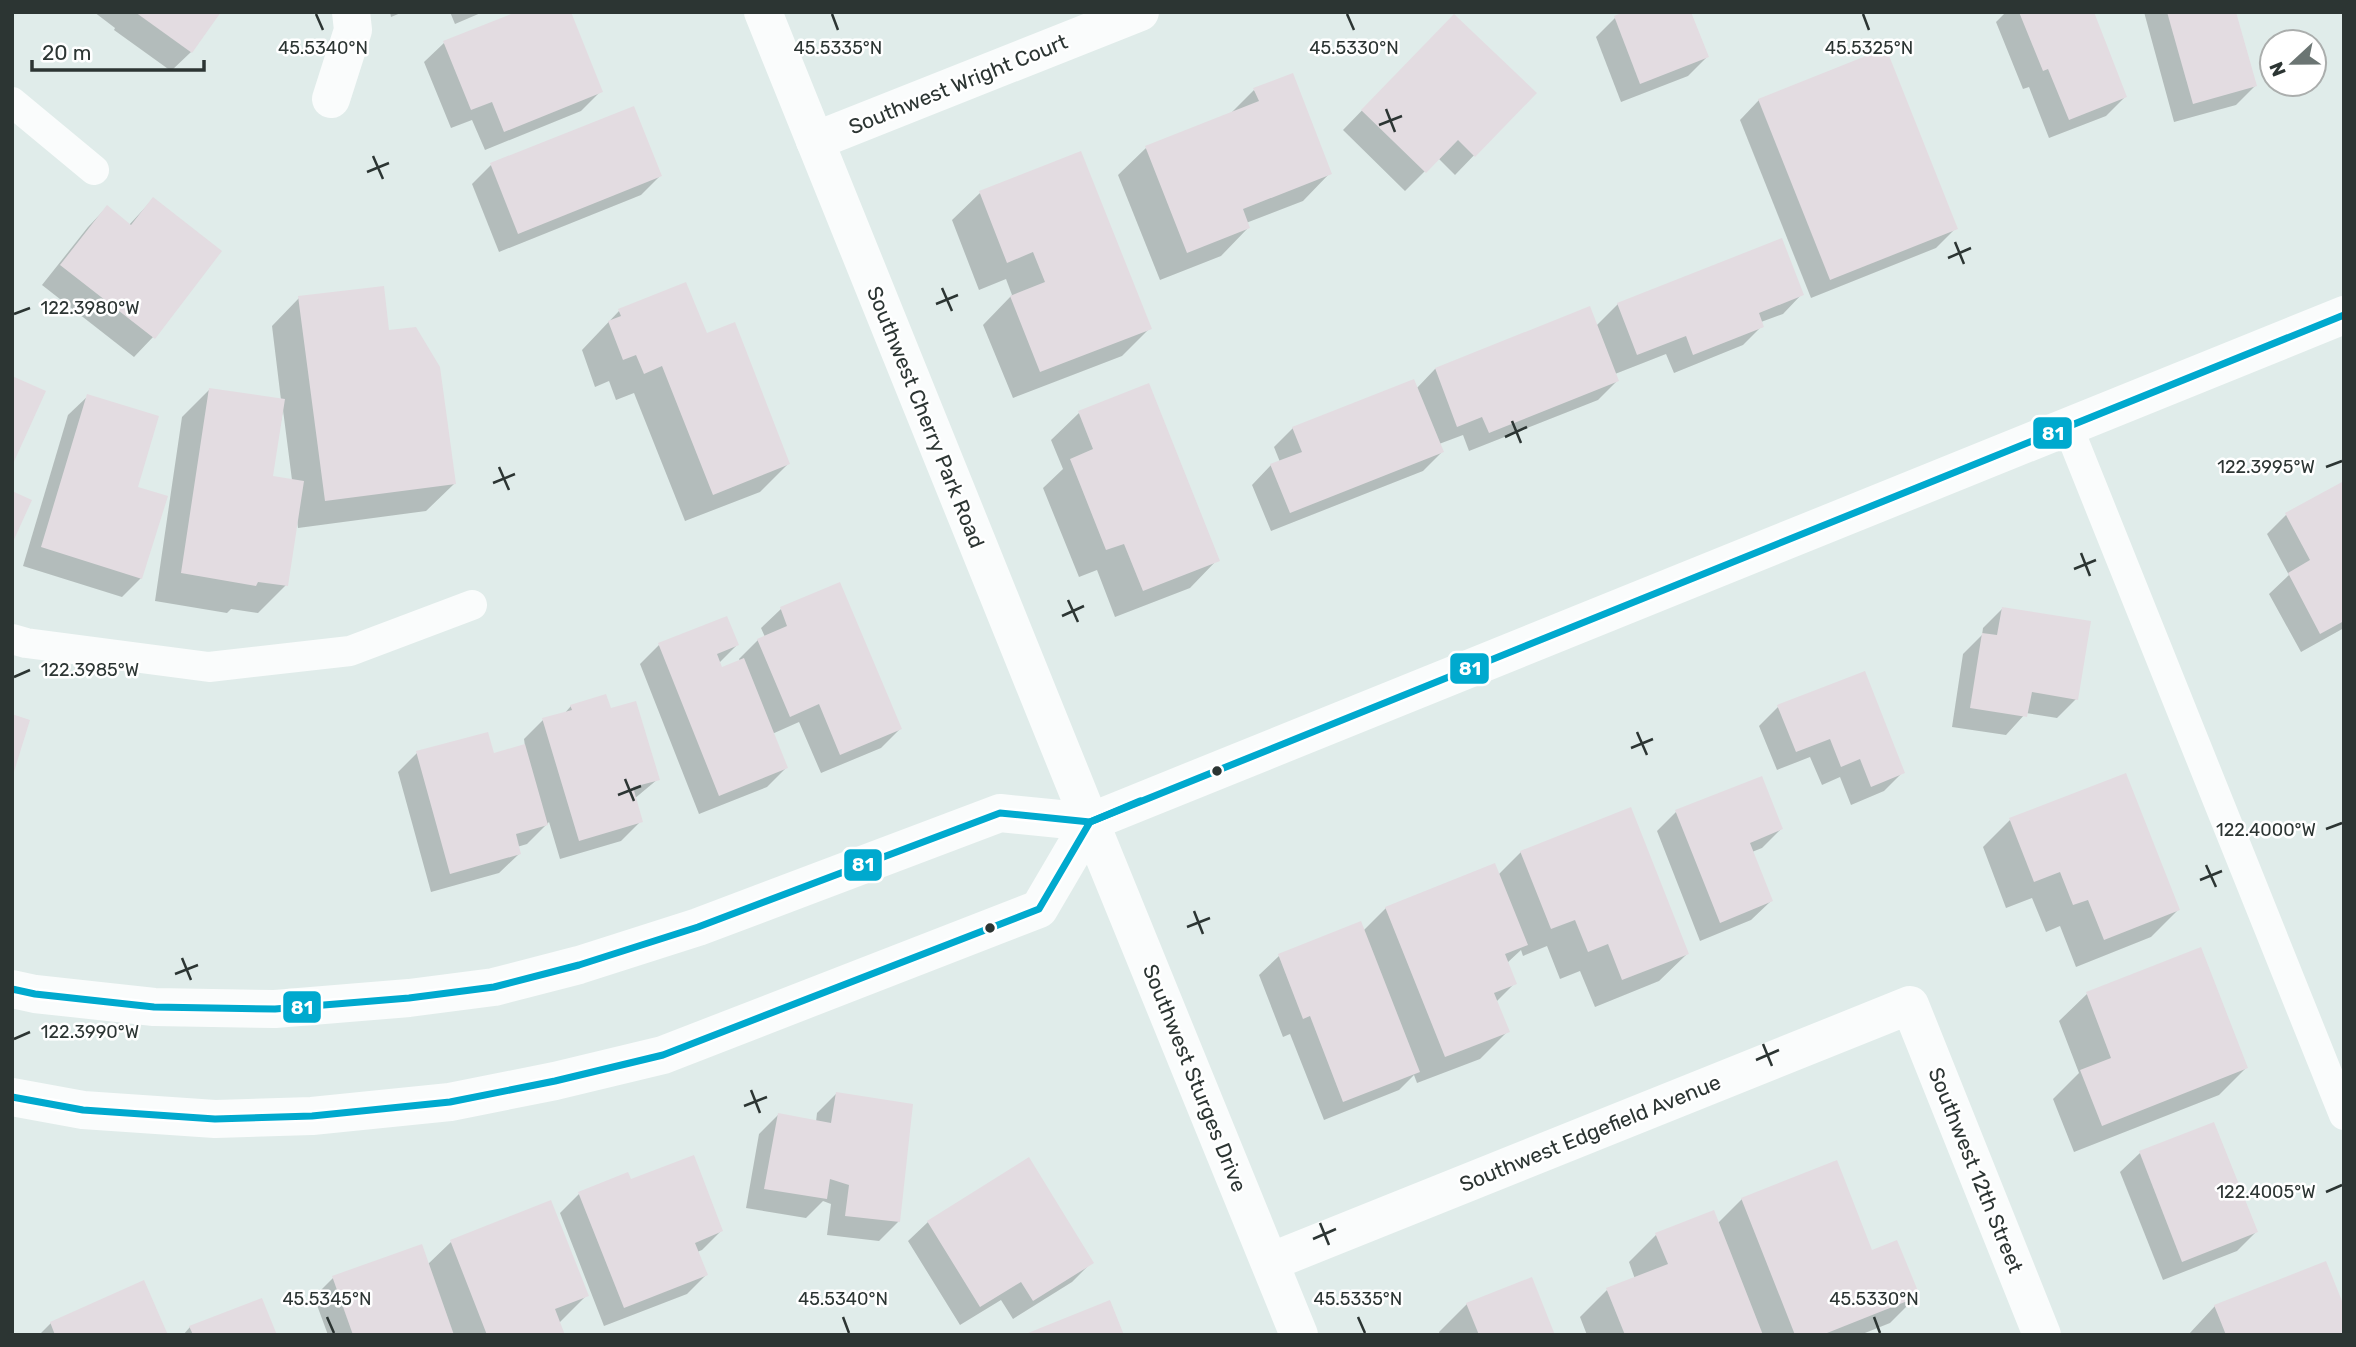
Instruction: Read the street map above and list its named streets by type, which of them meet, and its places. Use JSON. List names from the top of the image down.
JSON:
{
  "streets": {
    "main road": [
      "Southwest Wright Court",
      "Southwest Cherry Park Road",
      "Southwest Sturges Drive",
      "Southwest Edgefield Avenue",
      "Southwest 12th Street"
    ]
  },
  "crossings": [
    ["Southwest Wright Court", "Southwest Cherry Park Road"],
    ["Southwest Cherry Park Road", "Southwest Sturges Drive"],
    ["Southwest Sturges Drive", "Southwest Edgefield Avenue"],
    ["Southwest Edgefield Avenue", "Southwest 12th Street"]
  ],
  "lines": ["transit line 81"],
  "scale_bar": "20 m",
  "north": "left",
  "coordinates": [
    "45.5325°N",
    "45.5340°N",
    "45.5335°N",
    "45.5330°N",
    "122.3980°W",
    "122.3995°W",
    "122.3985°W",
    "122.4000°W",
    "122.3990°W",
    "122.4005°W",
    "45.5345°N"
  ]
}
